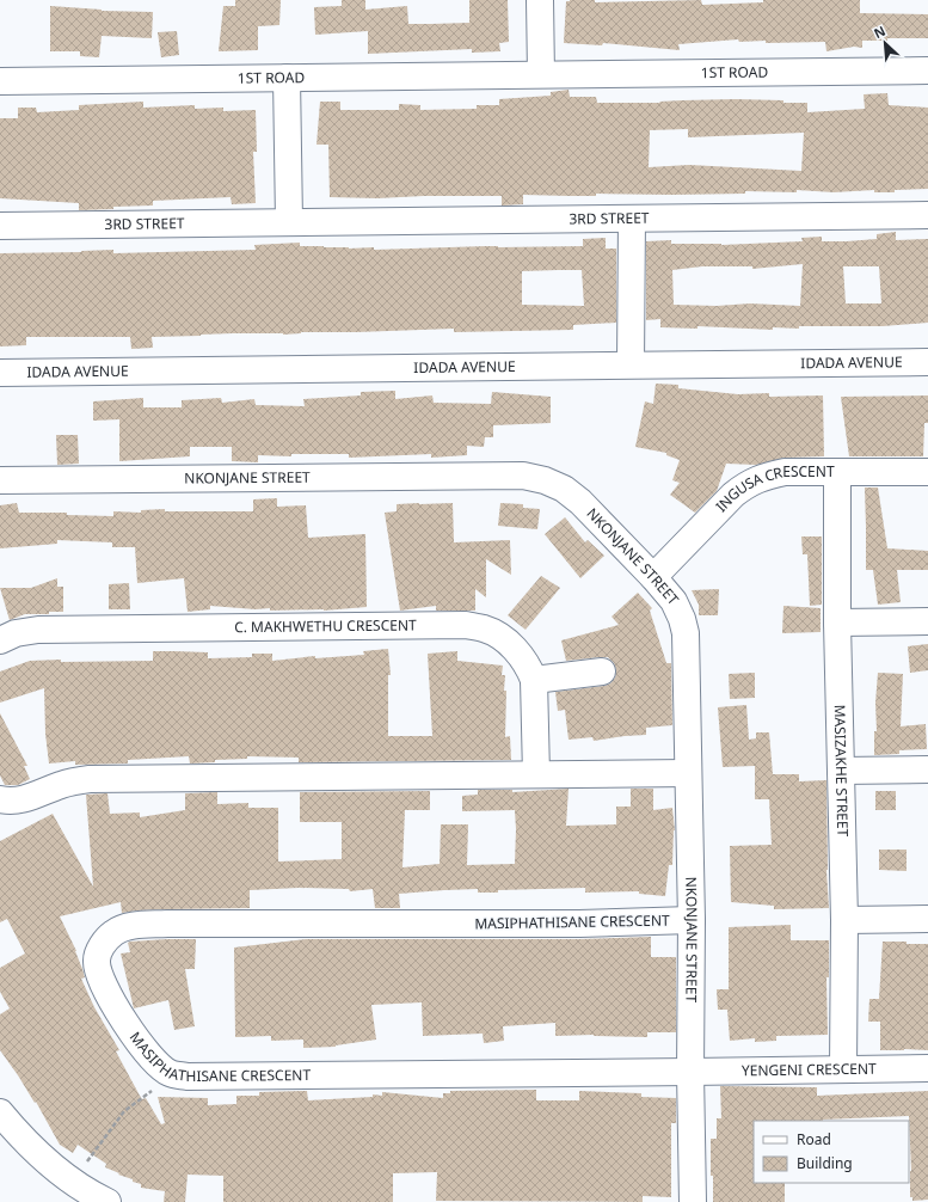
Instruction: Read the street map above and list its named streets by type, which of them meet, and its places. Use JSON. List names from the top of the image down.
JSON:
{
  "streets": {
    "street": [
      "1ST ROAD",
      "3RD STREET",
      "IDADA AVENUE",
      "NKONJANE STREET",
      "INGUSA CRESCENT",
      "C. MAKHWETHU CRESCENT",
      "MASIZAKHE STREET",
      "MASIPHATHISANE CRESCENT",
      "YENGENI CRESCENT"
    ]
  },
  "crossings": [
    ["NKONJANE STREET", "INGUSA CRESCENT"],
    ["NKONJANE STREET", "MASIPHATHISANE CRESCENT"],
    ["NKONJANE STREET", "YENGENI CRESCENT"],
    ["INGUSA CRESCENT", "MASIZAKHE STREET"],
    ["MASIZAKHE STREET", "YENGENI CRESCENT"],
    ["MASIPHATHISANE CRESCENT", "YENGENI CRESCENT"]
  ],
  "legend": ["Road", "Building"],
  "north": "top left"
}
